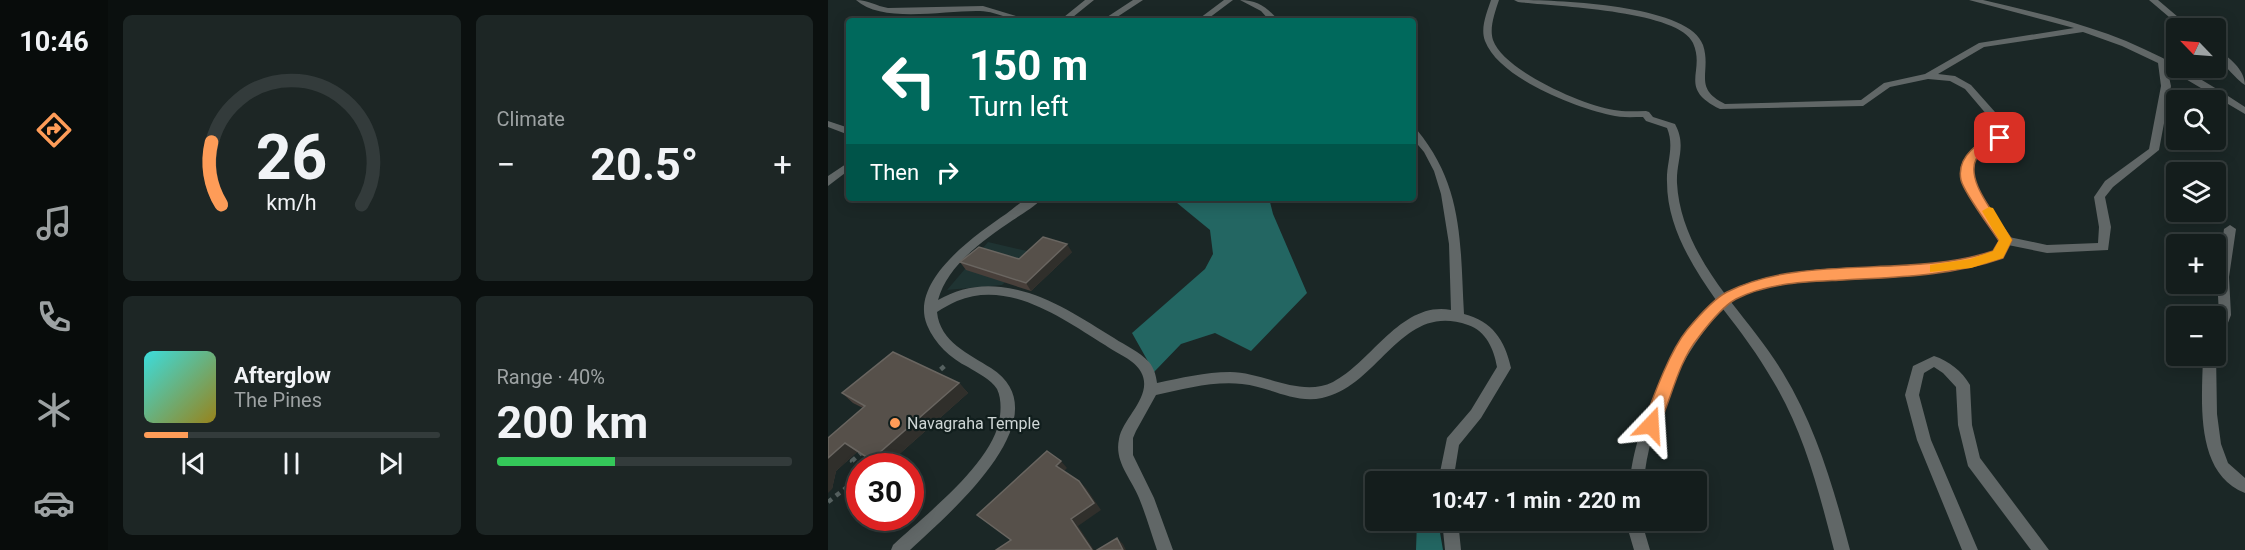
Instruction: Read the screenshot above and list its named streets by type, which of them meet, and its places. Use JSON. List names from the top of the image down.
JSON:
{
  "places": ["Navagraha Temple"],
  "north": "top left",
  "page": {
    "tabs": "10:46",
    "tile": [
      "Climate",
      ["Range · 40%", "200 km"]
    ],
    "map_buttons": ["+", "−"],
    "turn": ["150 m", "Turn left"],
    "heat": ["−", "20.5°", "+"],
    "then": "Then",
    "song": ["Afterglow", "The Pines"],
    "limit": "30",
    "trip": "10:47 · 1 min · 220 m",
    "gauge": ["26", "km/h"]
  }
}
